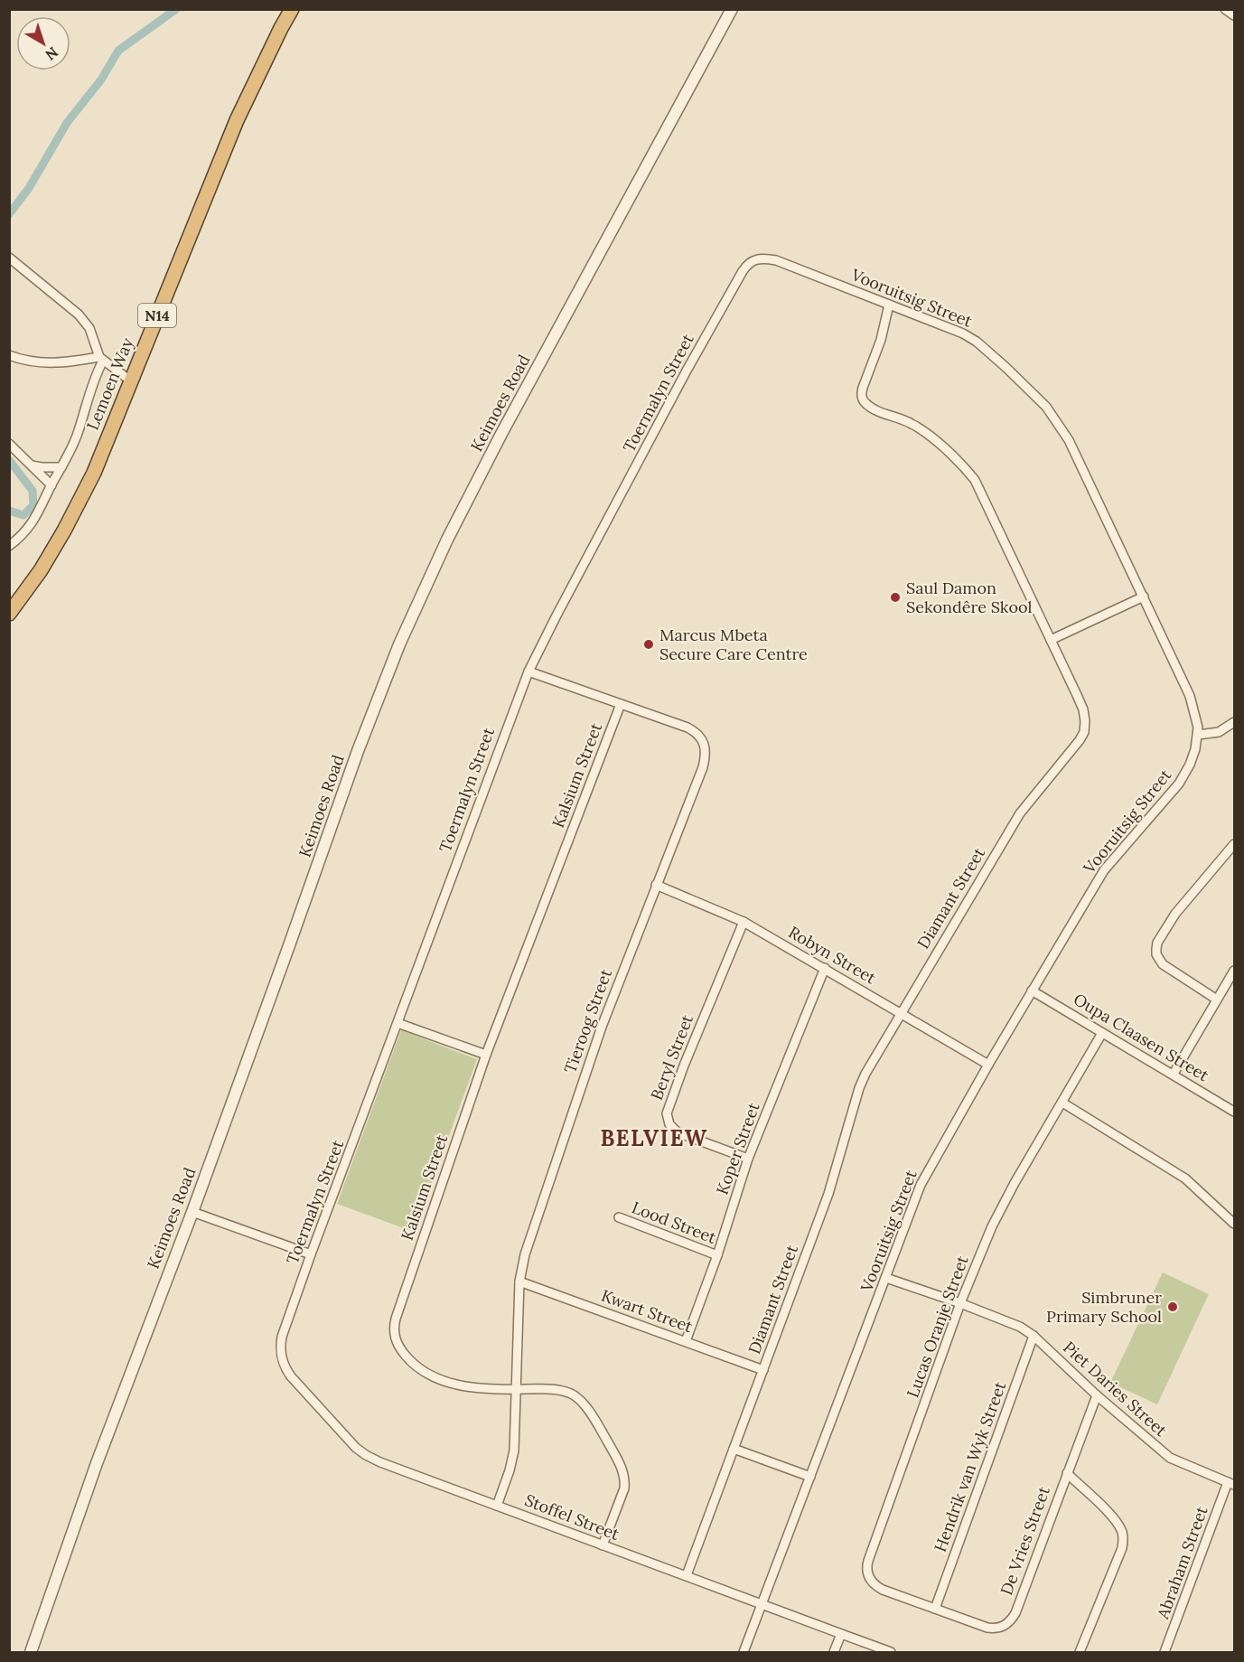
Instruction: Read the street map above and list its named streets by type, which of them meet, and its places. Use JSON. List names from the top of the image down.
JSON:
{
  "streets": {
    "highway": ["N14", "Lemoen Way"],
    "street": [
      "Vooruitsig Street",
      "Toermalyn Street",
      "Keimoes Road",
      "Kalsium Street",
      "Diamant Street",
      "Robyn Street",
      "Tieroog Street",
      "Oupa Claasen Street",
      "Beryl Street",
      "Koper Street",
      "Lood Street",
      "Kwart Street",
      "Lucas Oranje Street",
      "Piet Daries Street",
      "Hendrik van Wyk Street",
      "Stoffel Street",
      "De Vries Street",
      "Abraham Street"
    ]
  },
  "crossings": [
    ["Vooruitsig Street", "Toermalyn Street"],
    ["Vooruitsig Street", "Diamant Street"],
    ["Vooruitsig Street", "Robyn Street"],
    ["Vooruitsig Street", "Oupa Claasen Street"],
    ["Vooruitsig Street", "Piet Daries Street"],
    ["Vooruitsig Street", "Stoffel Street"],
    ["Toermalyn Street", "Tieroog Street"],
    ["Toermalyn Street", "Stoffel Street"],
    ["Kalsium Street", "Tieroog Street"],
    ["Kalsium Street", "Stoffel Street"],
    ["Diamant Street", "Robyn Street"],
    ["Diamant Street", "Kwart Street"],
    ["Diamant Street", "Stoffel Street"],
    ["Robyn Street", "Tieroog Street"],
    ["Robyn Street", "Beryl Street"],
    ["Robyn Street", "Koper Street"],
    ["Tieroog Street", "Kwart Street"],
    ["Tieroog Street", "Stoffel Street"],
    ["Oupa Claasen Street", "Lucas Oranje Street"],
    ["Beryl Street", "Koper Street"],
    ["Koper Street", "Lood Street"],
    ["Koper Street", "Kwart Street"],
    ["Lucas Oranje Street", "Piet Daries Street"],
    ["Lucas Oranje Street", "Hendrik van Wyk Street"],
    ["Lucas Oranje Street", "De Vries Street"],
    ["Piet Daries Street", "Hendrik van Wyk Street"],
    ["Piet Daries Street", "De Vries Street"],
    ["Piet Daries Street", "Abraham Street"],
    ["Hendrik van Wyk Street", "De Vries Street"]
  ],
  "districts": ["BELVIEW"],
  "places": ["Saul Damon Sekondêre Skool", "Marcus Mbeta Secure Care Centre", "Simbruner Primary School"],
  "north": "bottom right"
}
